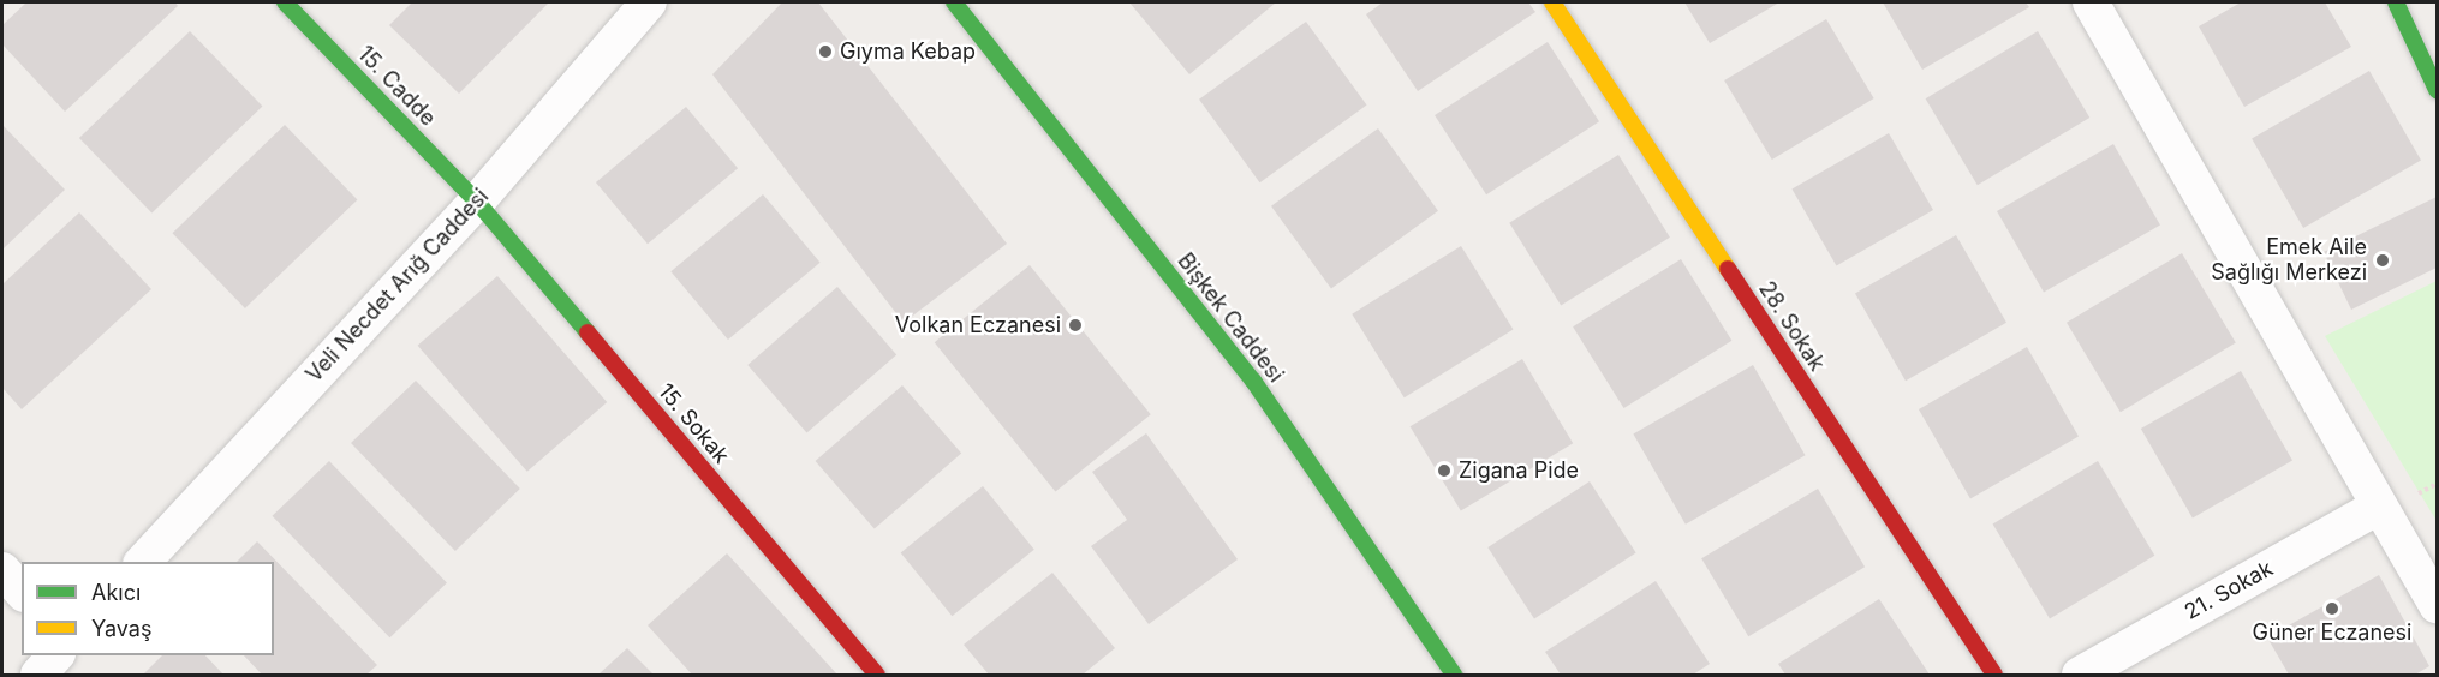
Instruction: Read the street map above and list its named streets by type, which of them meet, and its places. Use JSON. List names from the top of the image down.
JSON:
{
  "streets": {
    "street": [
      "15. Cadde",
      "Veli Necdet Arığ Caddesi",
      "Bişkek Caddesi",
      "28. Sokak",
      "15. Sokak",
      "21. Sokak"
    ]
  },
  "crossings": [
    ["15. Cadde", "Veli Necdet Arığ Caddesi"],
    ["15. Cadde", "15. Sokak"],
    ["Veli Necdet Arığ Caddesi", "15. Sokak"]
  ],
  "places": [
    "Gıyma Kebap",
    "Emek Aile Sağlığı Merkezi",
    "Volkan Eczanesi",
    "Zigana Pide",
    "Güner Eczanesi"
  ],
  "legend": ["Akıcı", "Yavaş"]
}
